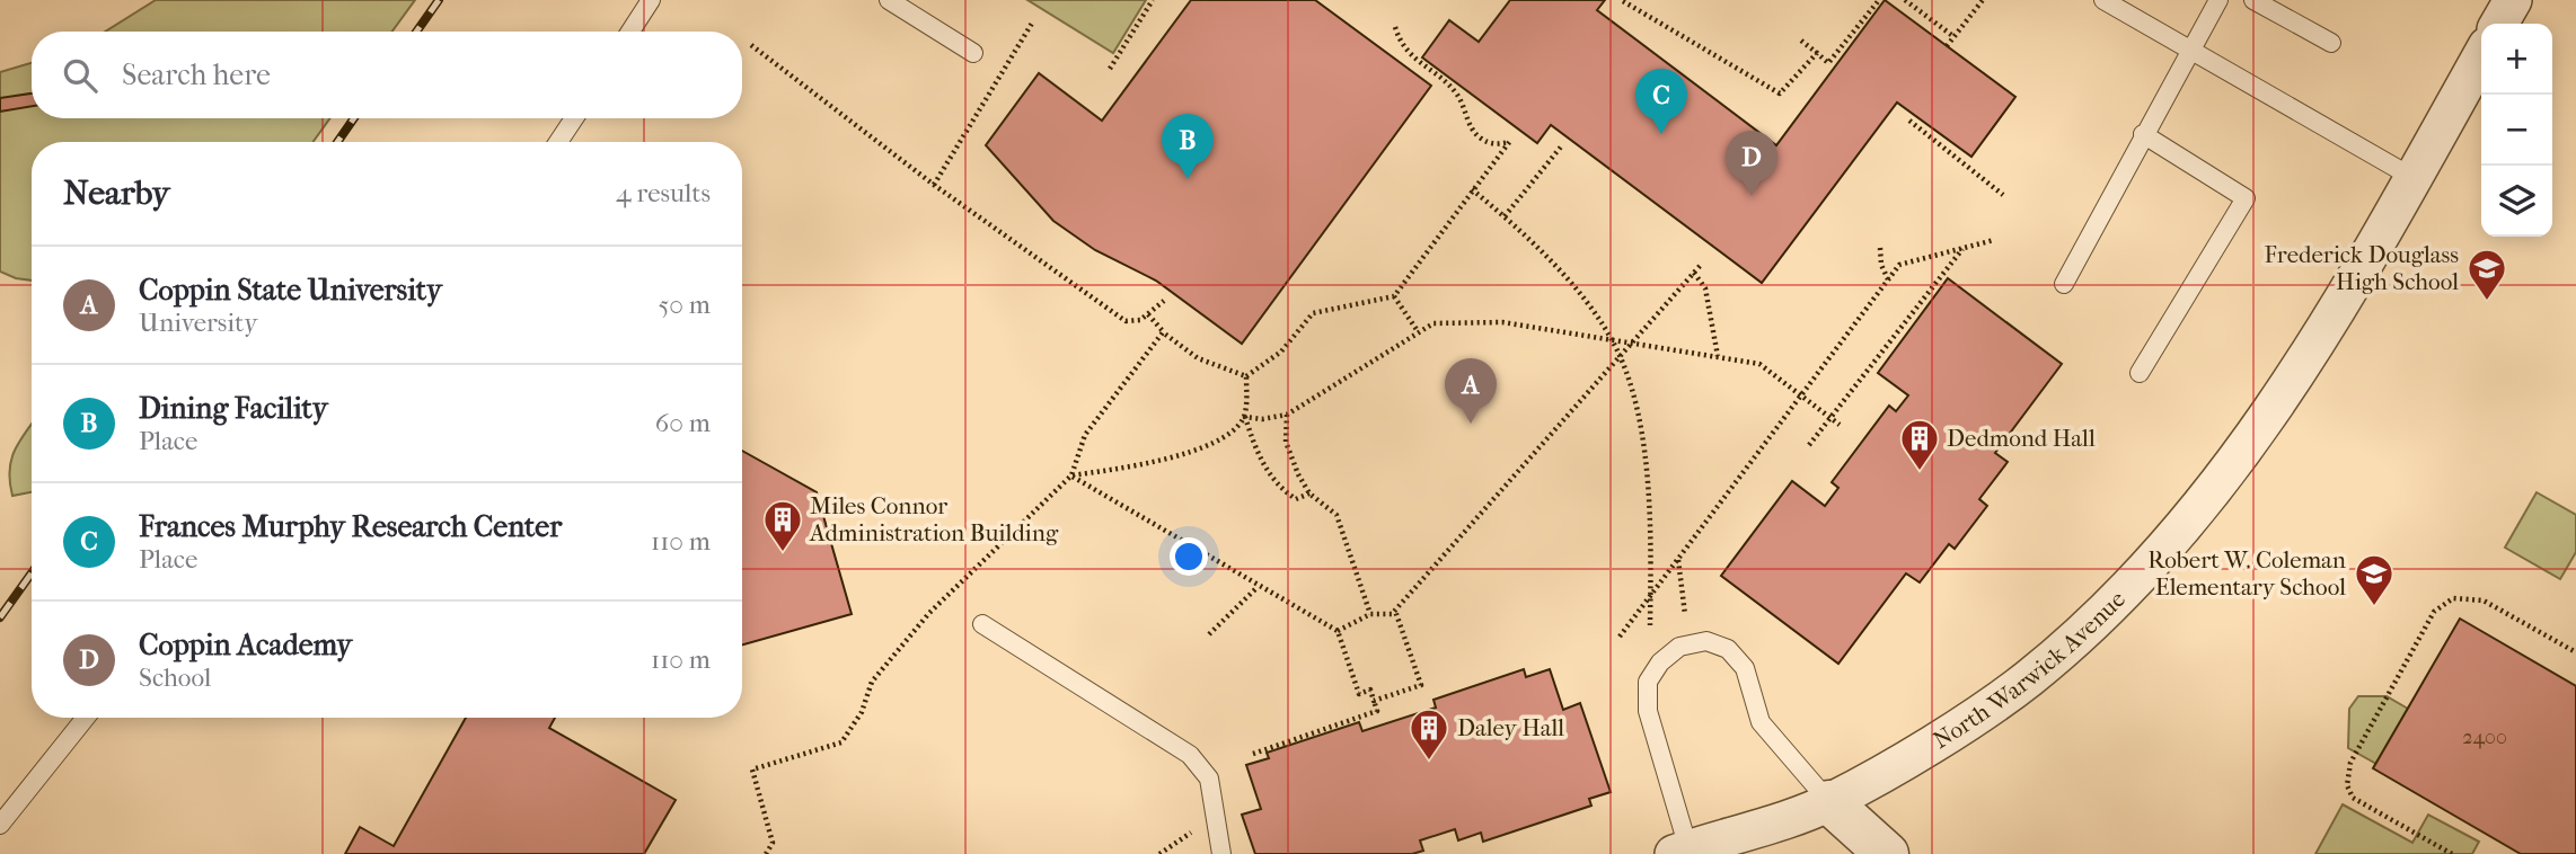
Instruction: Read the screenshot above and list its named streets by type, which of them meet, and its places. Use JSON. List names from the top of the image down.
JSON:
{
  "streets": {
    "street": ["North Warwick Avenue"]
  },
  "places": {
    "school or university": ["Frederick Douglass High School", "Robert W. Coleman Elementary School"],
    "building": ["Dedmond Hall", "Miles Connor Administration Building", "Daley Hall"]
  },
  "house_numbers": ["2400"],
  "page": {
    "map_buttons": ["+", "−"],
    "search": "Search here",
    "pins": [
      "C",
      "B",
      "D",
      "A"
    ],
    "heading": ["Nearby", "4 results"],
    "list": [
      {
        "mark": "A",
        "name": "Coppin State University",
        "note": "University",
        "value": "50 m"
      },
      {
        "mark": "B",
        "name": "Dining Facility",
        "note": "Place",
        "value": "60 m"
      },
      {
        "mark": "C",
        "name": "Frances Murphy Research Center",
        "note": "Place",
        "value": "110 m"
      },
      {
        "mark": "D",
        "name": "Coppin Academy",
        "note": "School",
        "value": "110 m"
      }
    ]
  }
}
